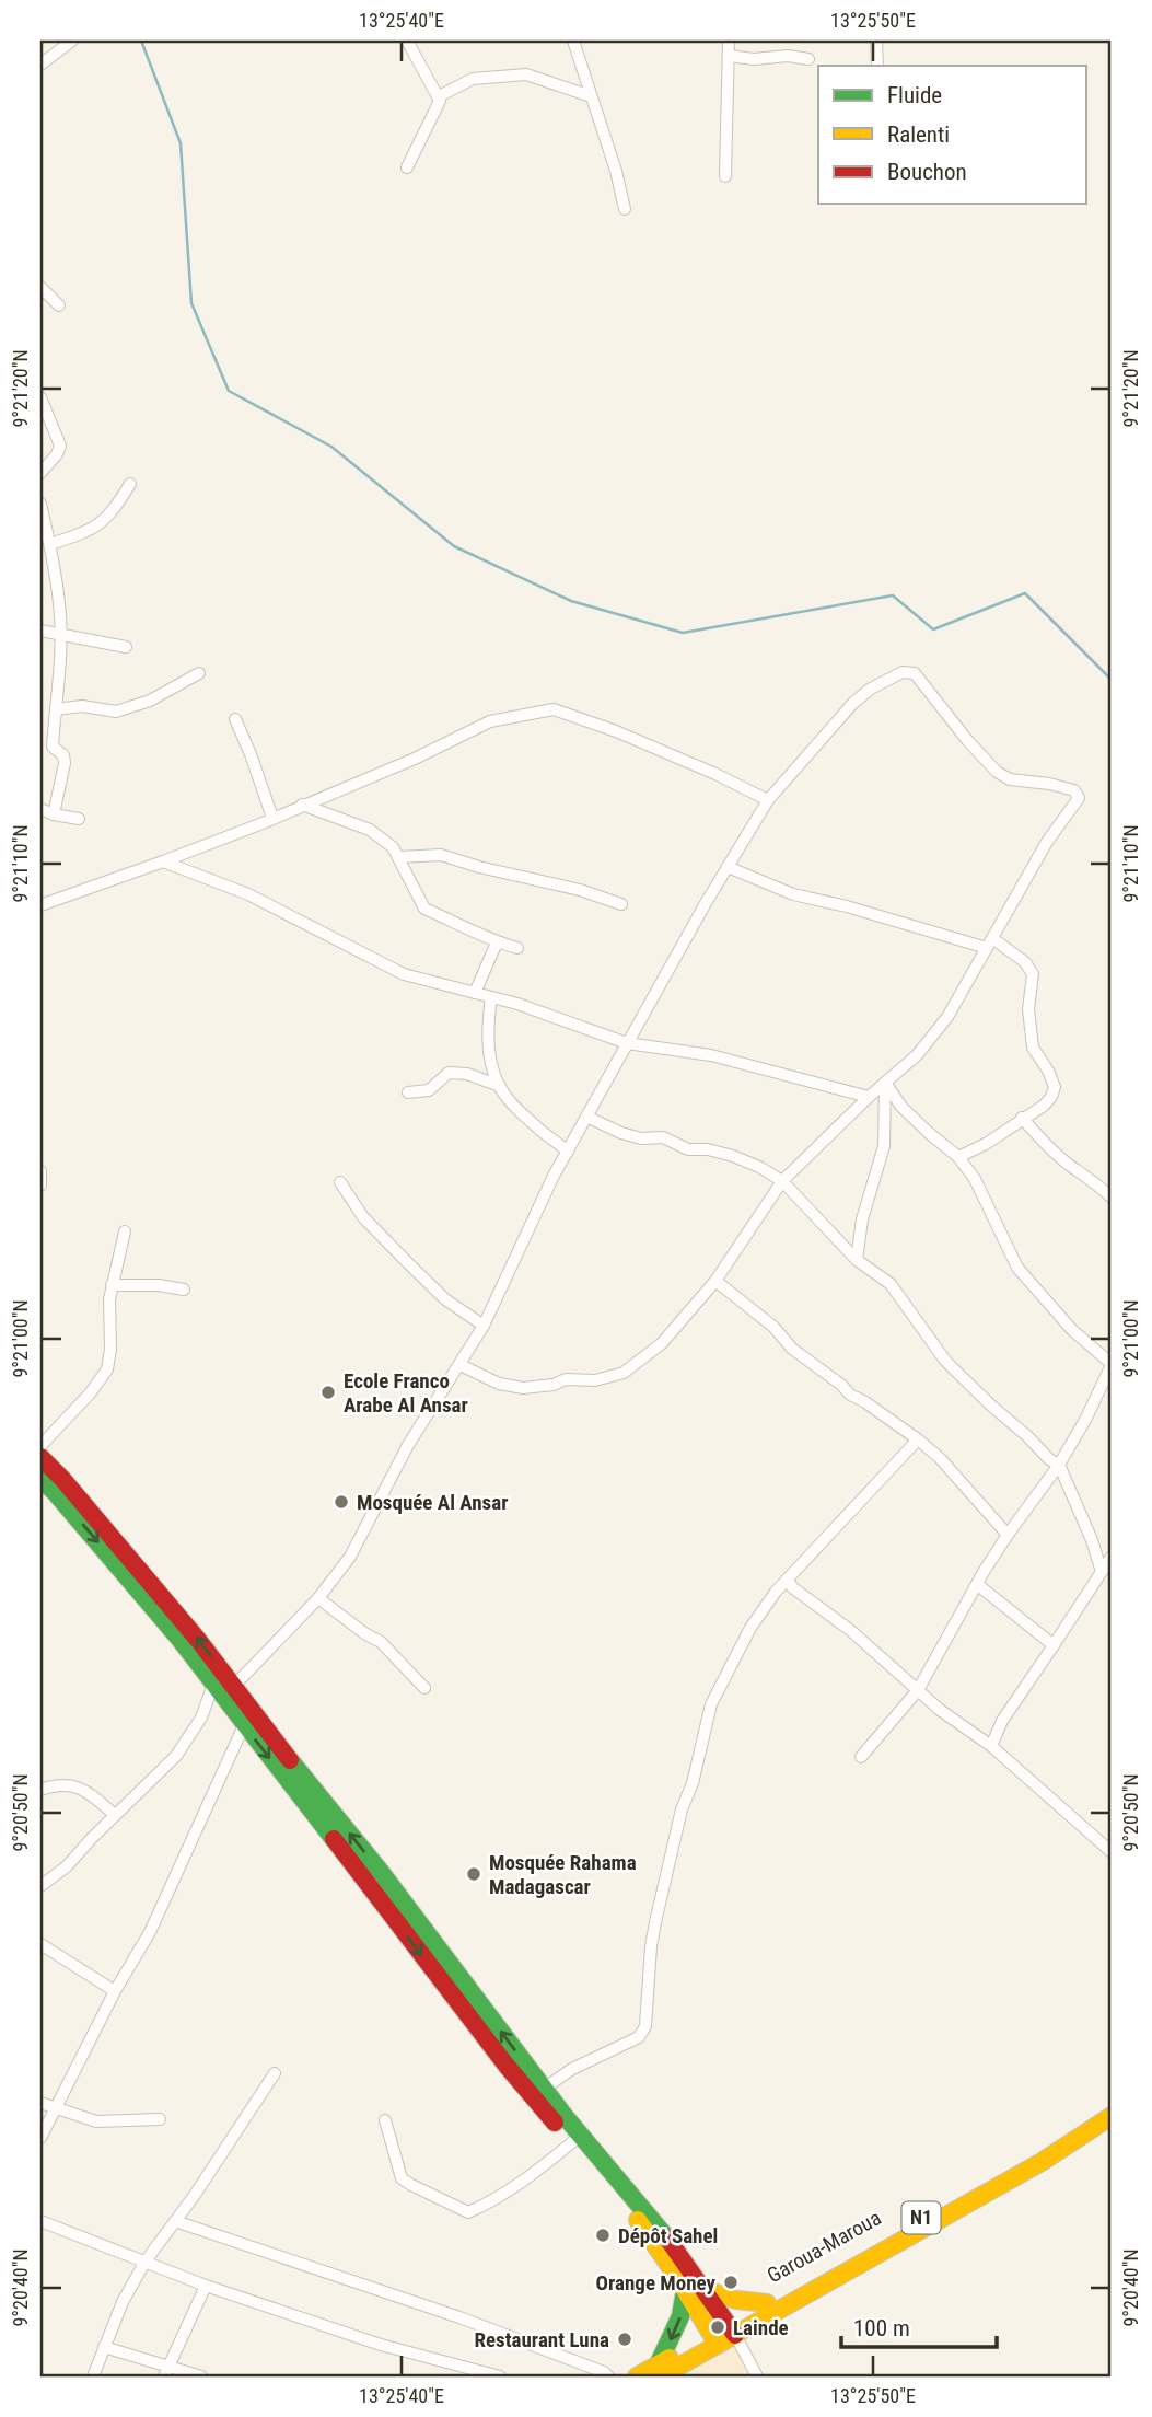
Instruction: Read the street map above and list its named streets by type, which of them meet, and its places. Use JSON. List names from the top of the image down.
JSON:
{
  "streets": {
    "main road": ["N1", "Garoua-Maroua"]
  },
  "places": [
    "Ecole Franco Arabe Al Ansar",
    "Mosquée Al Ansar",
    "Mosquée Rahama Madagascar",
    "Dépôt Sahel",
    "Orange Money",
    "Lainde",
    "Restaurant Luna"
  ],
  "legend": ["Fluide", "Ralenti", "Bouchon"],
  "scale_bar": "100 m",
  "coordinates": [
    "13°25'40\"E",
    "13°25'50\"E",
    "9°21'20\"N",
    "9°21'10\"N",
    "9°21'00\"N",
    "9°20'50\"N",
    "9°20'40\"N"
  ]
}
